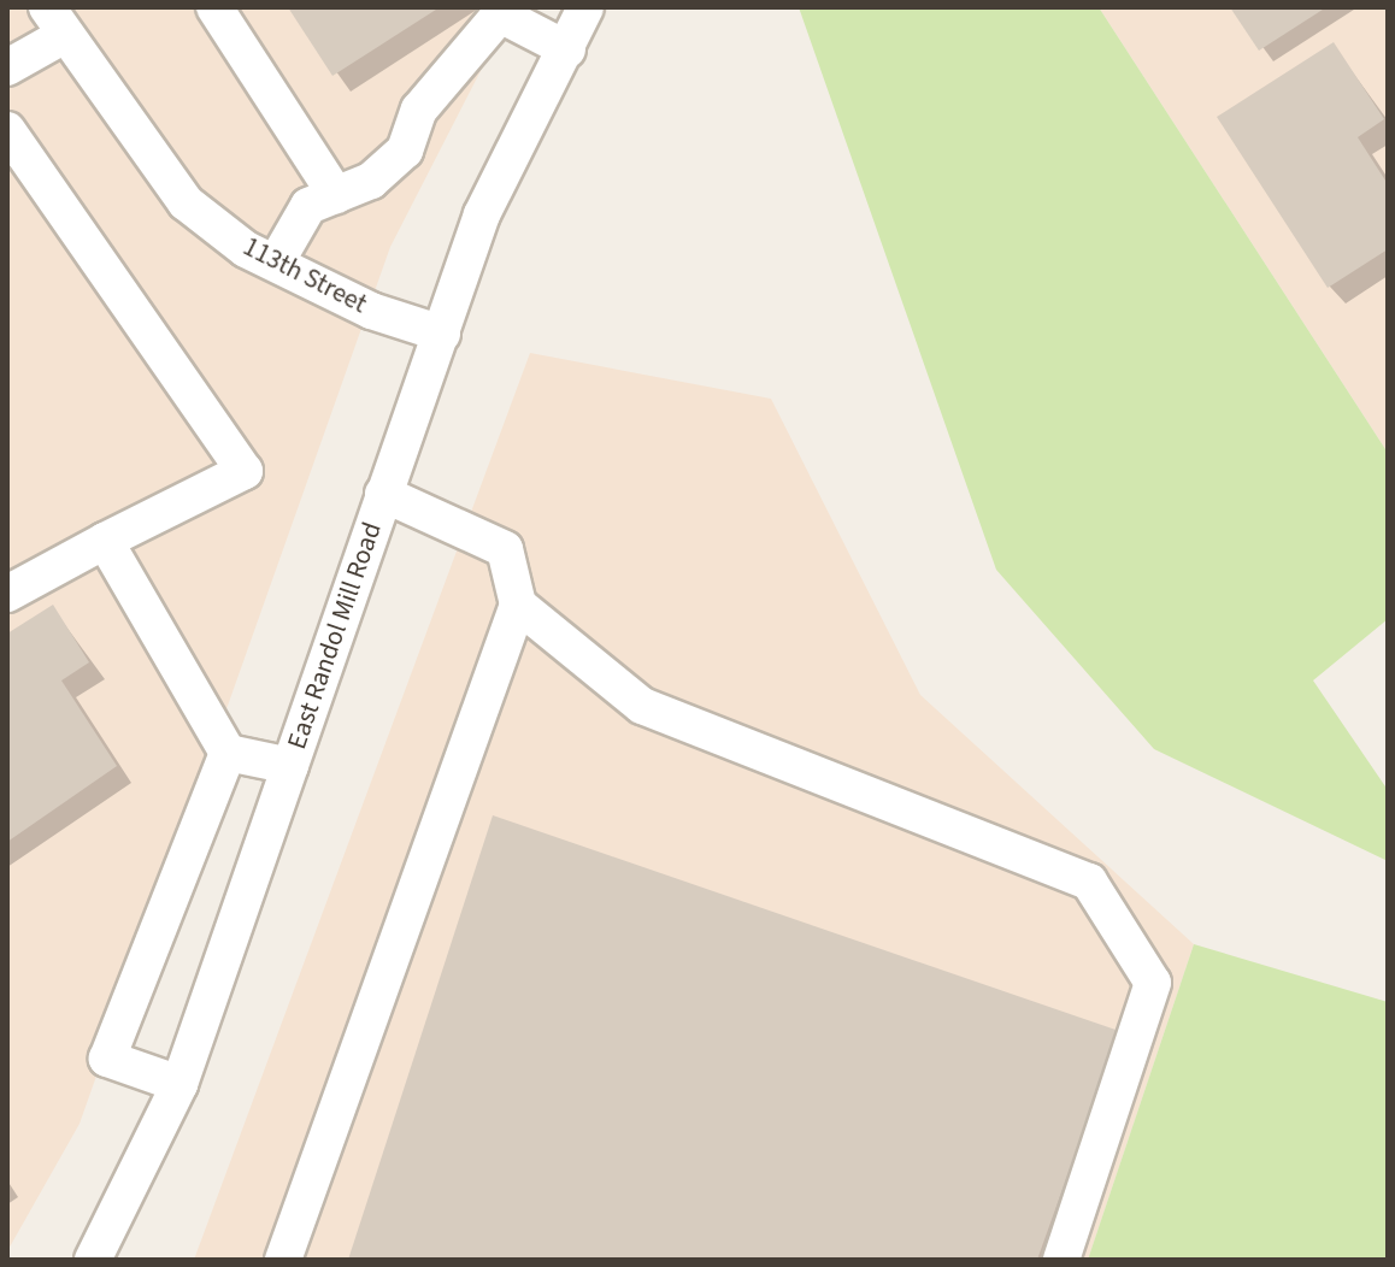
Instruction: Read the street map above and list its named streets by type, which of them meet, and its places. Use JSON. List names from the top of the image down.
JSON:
{
  "streets": {
    "street": ["113th Street", "East Randol Mill Road"]
  },
  "crossings": [
    ["113th Street", "East Randol Mill Road"]
  ]
}
